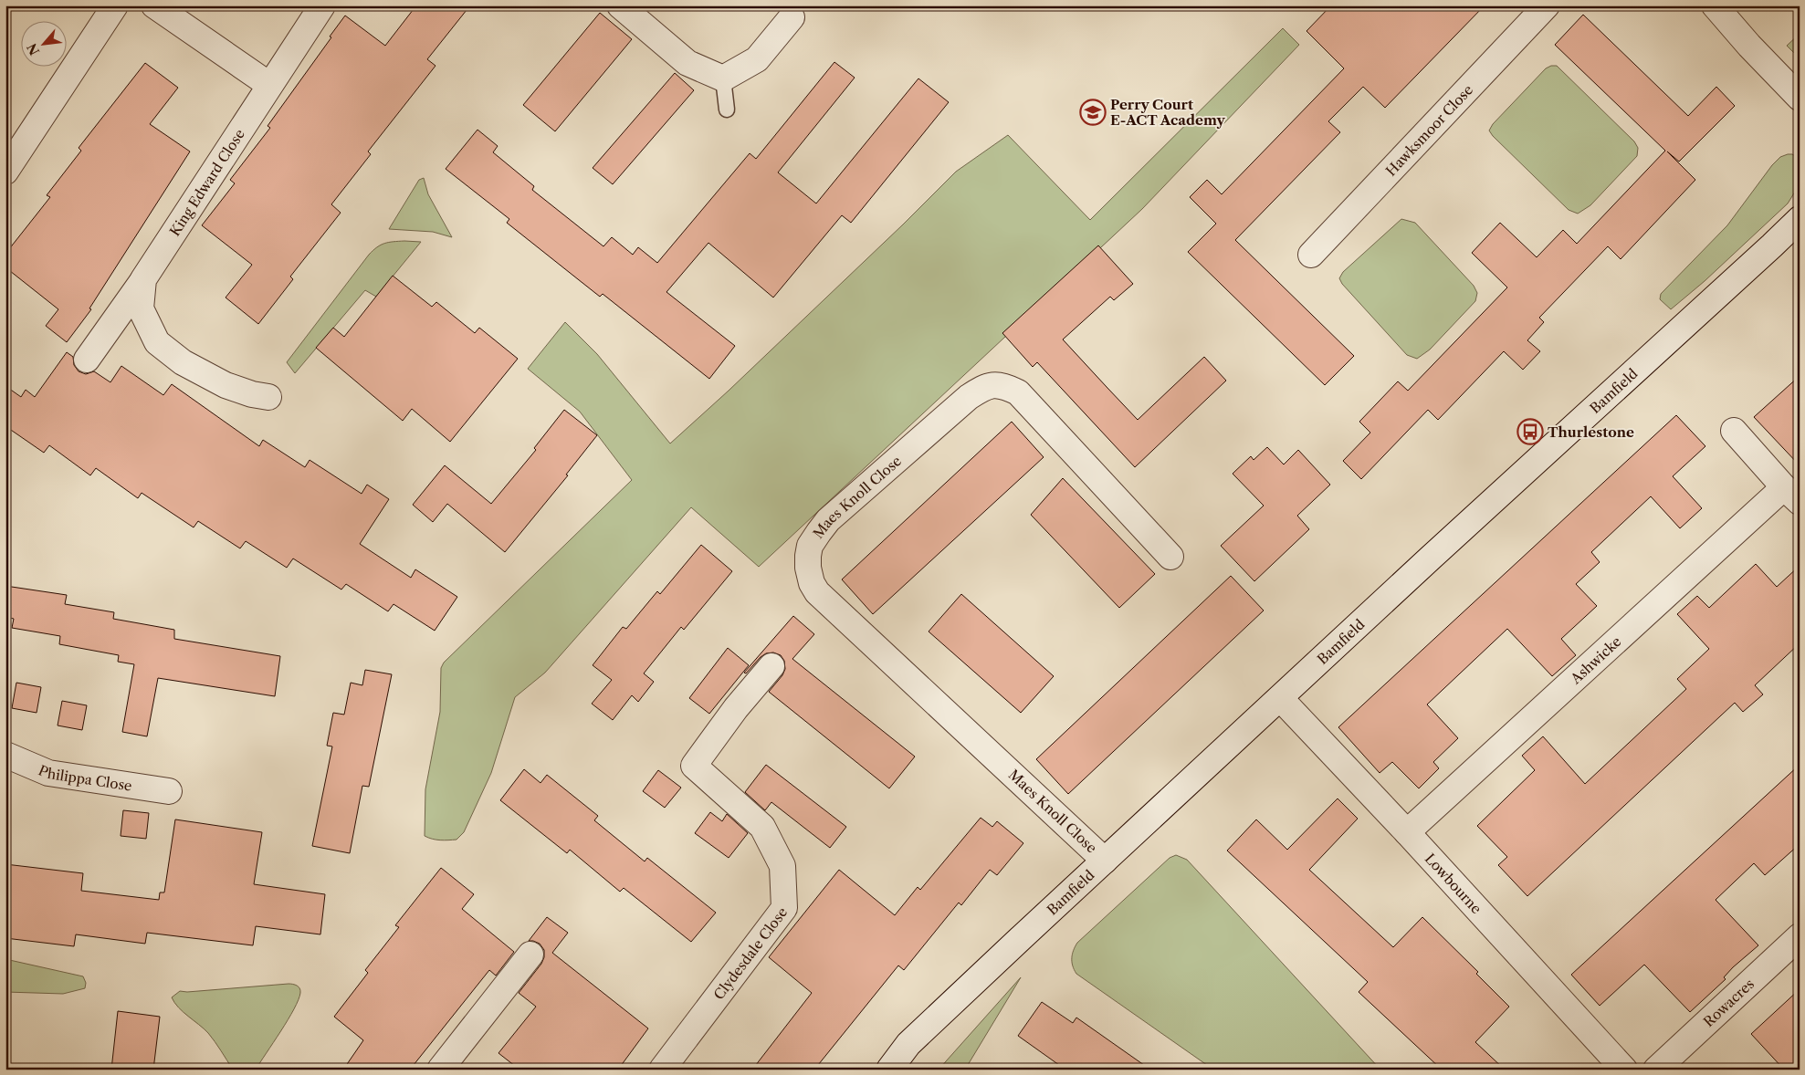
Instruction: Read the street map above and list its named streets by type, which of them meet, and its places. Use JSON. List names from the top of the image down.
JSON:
{
  "streets": {
    "street": [
      "Hawksmoor Close",
      "King Edward Close",
      "Bamfield",
      "Maes Knoll Close",
      "Ashwicke",
      "Philippa Close",
      "Lowbourne",
      "Clydesdale Close",
      "Rowacres"
    ]
  },
  "crossings": [
    ["Bamfield", "Maes Knoll Close"],
    ["Bamfield", "Lowbourne"],
    ["Ashwicke", "Lowbourne"]
  ],
  "places": {
    "school or university": ["Perry Court E-ACT Academy"],
    "bus stop": ["Thurlestone"]
  },
  "north": "bottom left"
}
